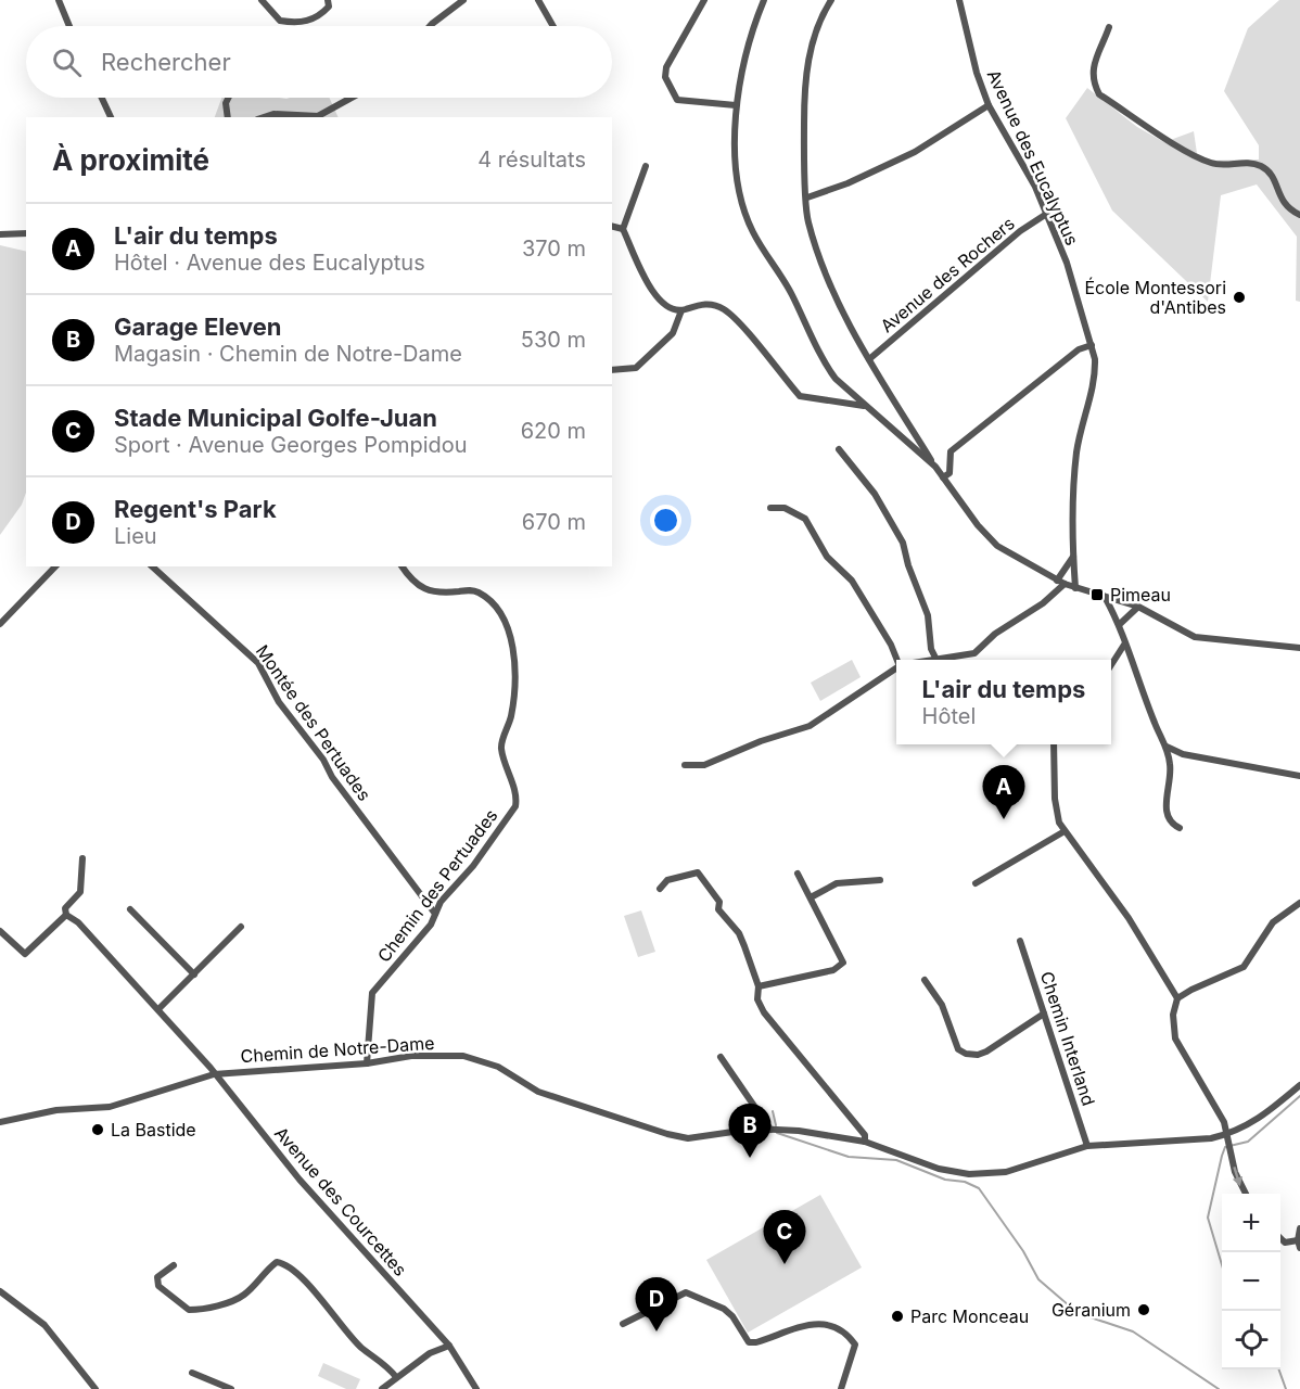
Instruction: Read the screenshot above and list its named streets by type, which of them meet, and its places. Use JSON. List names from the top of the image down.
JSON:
{
  "streets": {
    "street": [
      "Avenue des Eucalyptus",
      "Avenue des Rochers",
      "Montée des Pertuades",
      "Chemin des Pertuades",
      "Chemin Interland",
      "Chemin de Notre-Dame",
      "Avenue des Courcettes"
    ]
  },
  "crossings": [
    ["Avenue des Eucalyptus", "Avenue des Rochers"],
    ["Montée des Pertuades", "Chemin des Pertuades"],
    ["Chemin des Pertuades", "Chemin de Notre-Dame"],
    ["Chemin Interland", "Chemin de Notre-Dame"],
    ["Chemin de Notre-Dame", "Avenue des Courcettes"]
  ],
  "places": {
    "other": [
      "École Montessori d'Antibes",
      "La Bastide",
      "Géranium",
      "Parc Monceau"
    ],
    "transit": ["Pimeau"]
  },
  "page": {
    "search": "Rechercher",
    "heading": ["À proximité", "4 résultats"],
    "list": [
      {
        "mark": "A",
        "name": "L'air du temps",
        "note": "Hôtel · Avenue des Eucalyptus",
        "value": "370 m"
      },
      {
        "mark": "B",
        "name": "Garage Eleven",
        "note": "Magasin · Chemin de Notre-Dame",
        "value": "530 m"
      },
      {
        "mark": "C",
        "name": "Stade Municipal Golfe-Juan",
        "note": "Sport · Avenue Georges Pompidou",
        "value": "620 m"
      },
      {
        "mark": "D",
        "name": "Regent's Park",
        "note": "Lieu",
        "value": "670 m"
      }
    ],
    "popup": ["L'air du temps", "Hôtel"],
    "pins": [
      "A",
      "B",
      "C",
      "D"
    ],
    "map_buttons": ["+", "−"]
  }
}
